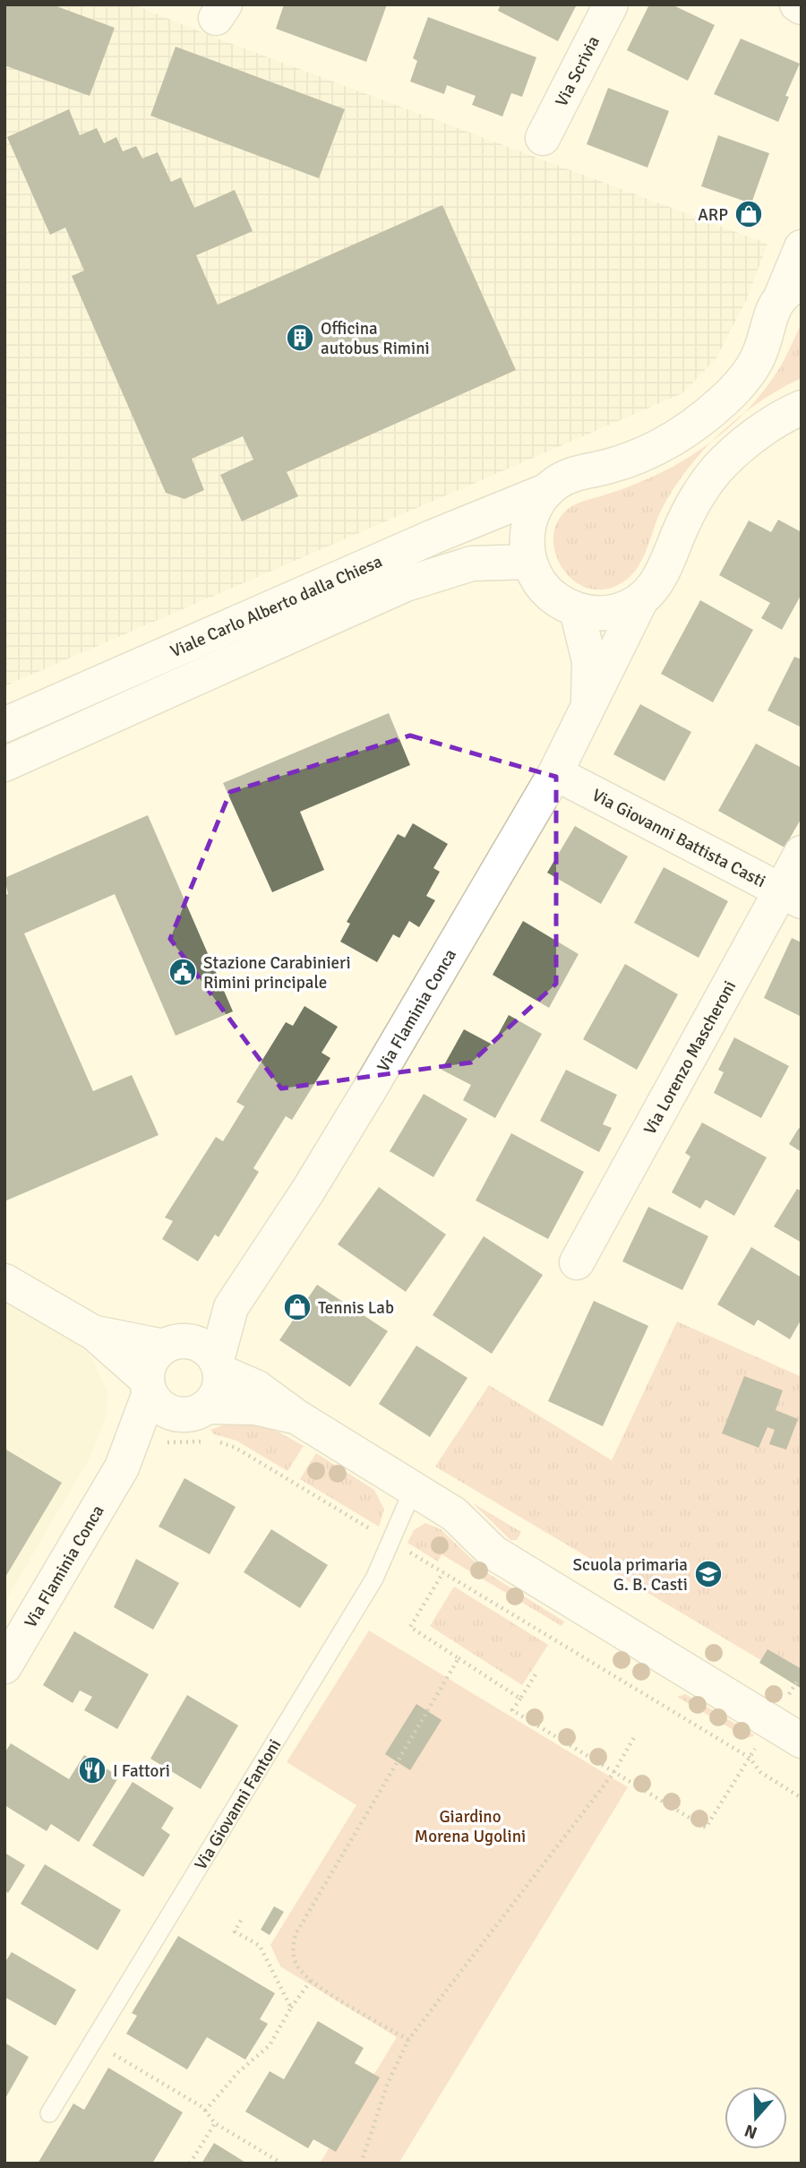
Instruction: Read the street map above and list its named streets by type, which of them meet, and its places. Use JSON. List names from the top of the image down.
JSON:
{
  "streets": {
    "street": [
      "Via Scrivia",
      "Viale Carlo Alberto dalla Chiesa",
      "Via Giovanni Battista Casti",
      "Via Flaminia Conca",
      "Via Lorenzo Mascheroni"
    ],
    "lane": ["Via Giovanni Fantoni"]
  },
  "crossings": [
    ["Via Giovanni Battista Casti", "Via Flaminia Conca"],
    ["Via Giovanni Battista Casti", "Via Lorenzo Mascheroni"]
  ],
  "parks": ["Giardino Morena Ugolini"],
  "places": {
    "shop": ["ARP", "Tennis Lab"],
    "building": ["Officina autobus Rimini"],
    "public building": ["Stazione Carabinieri Rimini principale"],
    "school or university": ["Scuola primaria G. B. Casti"],
    "restaurant": ["I Fattori"]
  },
  "north": "bottom"
}
